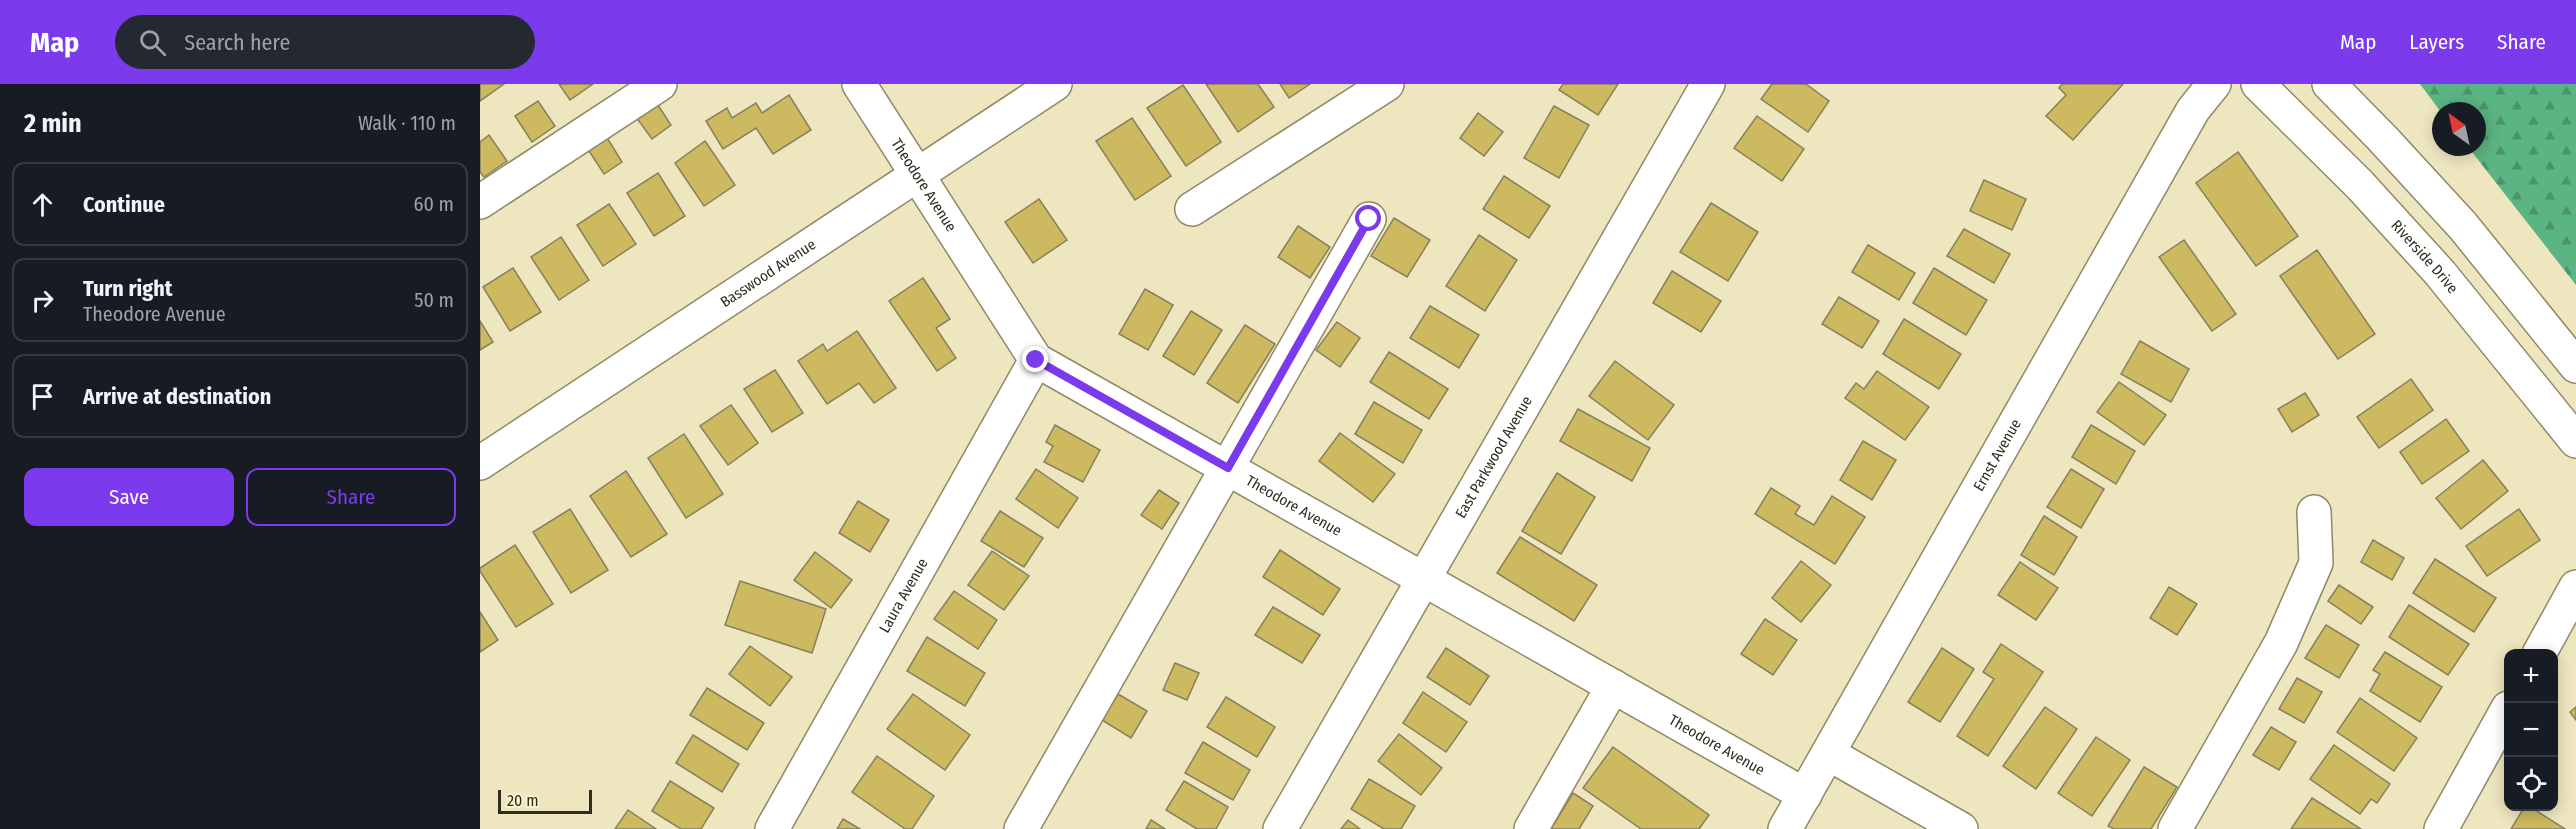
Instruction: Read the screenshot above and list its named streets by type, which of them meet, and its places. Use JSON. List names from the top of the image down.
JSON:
{
  "streets": {
    "street": [
      "Theodore Avenue",
      "Riverside Drive",
      "Basswood Avenue",
      "Ernst Avenue",
      "East Parkwood Avenue",
      "Laura Avenue"
    ]
  },
  "crossings": [
    ["Theodore Avenue", "Basswood Avenue"],
    ["Theodore Avenue", "Ernst Avenue"],
    ["Theodore Avenue", "East Parkwood Avenue"],
    ["Theodore Avenue", "Laura Avenue"]
  ],
  "scale_bar": "20 m",
  "north": "top left",
  "page": {
    "header": "Map",
    "search": "Search here",
    "nav": ["Map", "Layers", "Share"],
    "heading": ["2 min", "Walk · 110 m"],
    "list": [
      ["Continue", "60 m"],
      ["Turn right", "Theodore Avenue", "50 m"],
      "Arrive at destination"
    ],
    "buttons": ["Save", "Share"],
    "map_buttons": ["+", "−"],
    "scale": "20 m"
  }
}
